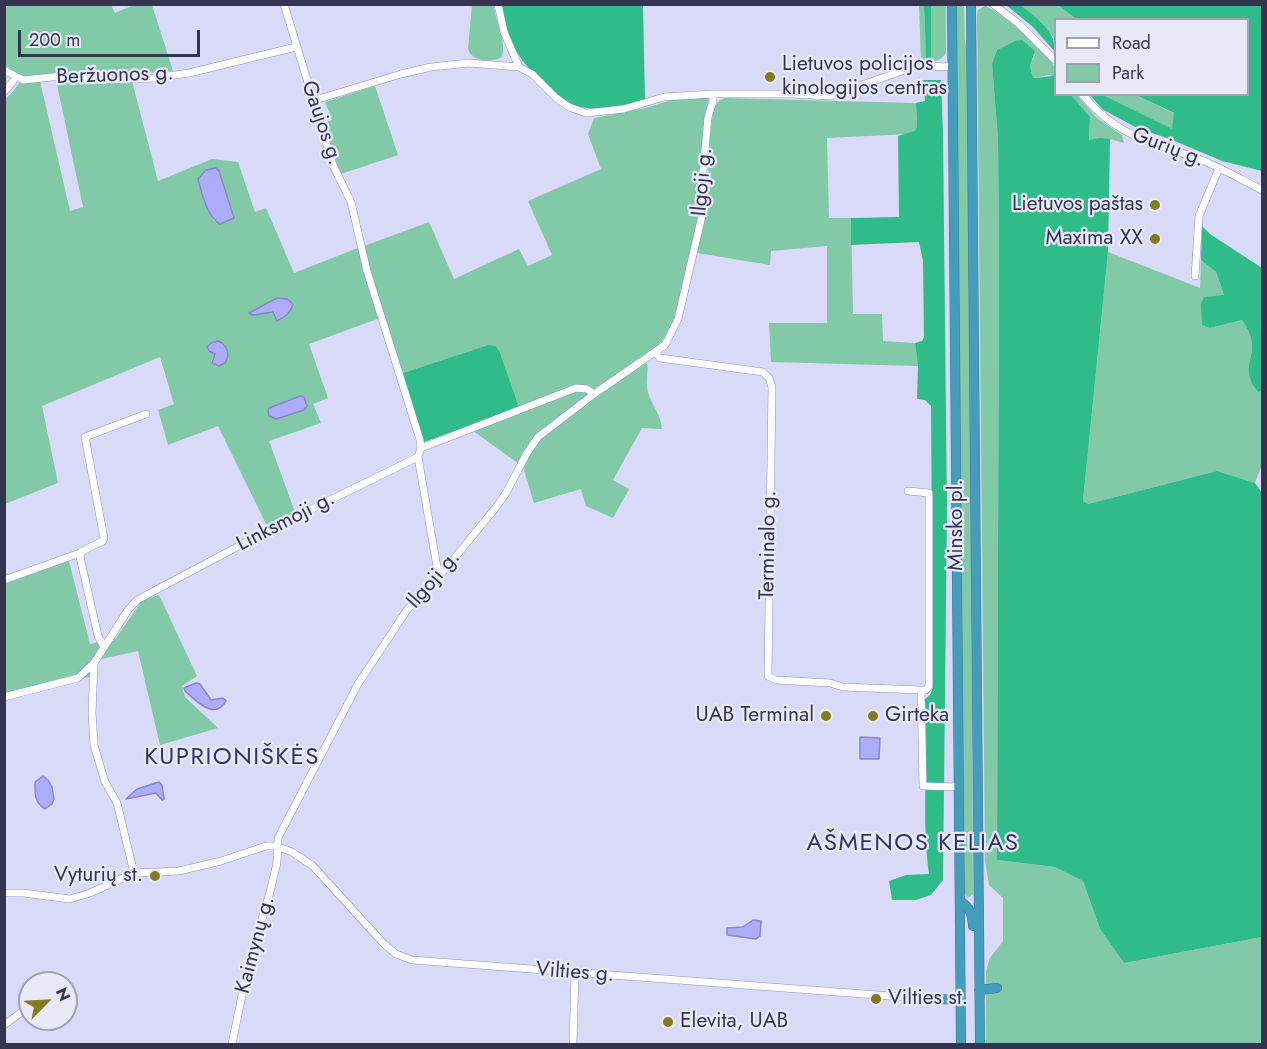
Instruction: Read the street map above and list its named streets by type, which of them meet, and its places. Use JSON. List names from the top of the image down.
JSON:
{
  "streets": {
    "highway": ["Minsko pl."],
    "street": [
      "Beržuonos g.",
      "Gaujos g.",
      "Gurių g.",
      "Ilgoji g.",
      "Linksmoji g.",
      "Terminalo g.",
      "Kaimynų g.",
      "Vilties g."
    ]
  },
  "crossings": [
    ["Beržuonos g.", "Gaujos g."],
    ["Ilgoji g.", "Terminalo g."],
    ["Ilgoji g.", "Kaimynų g."],
    ["Ilgoji g.", "Vilties g."],
    ["Kaimynų g.", "Vilties g."]
  ],
  "districts": ["KUPRIONIŠKĖS", "AŠMENOS KELIAS"],
  "places": [
    "Lietuvos policijos kinologijos centras",
    "Lietuvos paštas",
    "Maxima XX",
    "UAB Terminal",
    "Girteka",
    "Vyturių st.",
    "Vilties st.",
    "Elevita, UAB"
  ],
  "legend": ["Road", "Park"],
  "scale_bar": "200 m",
  "north": "top right"
}
